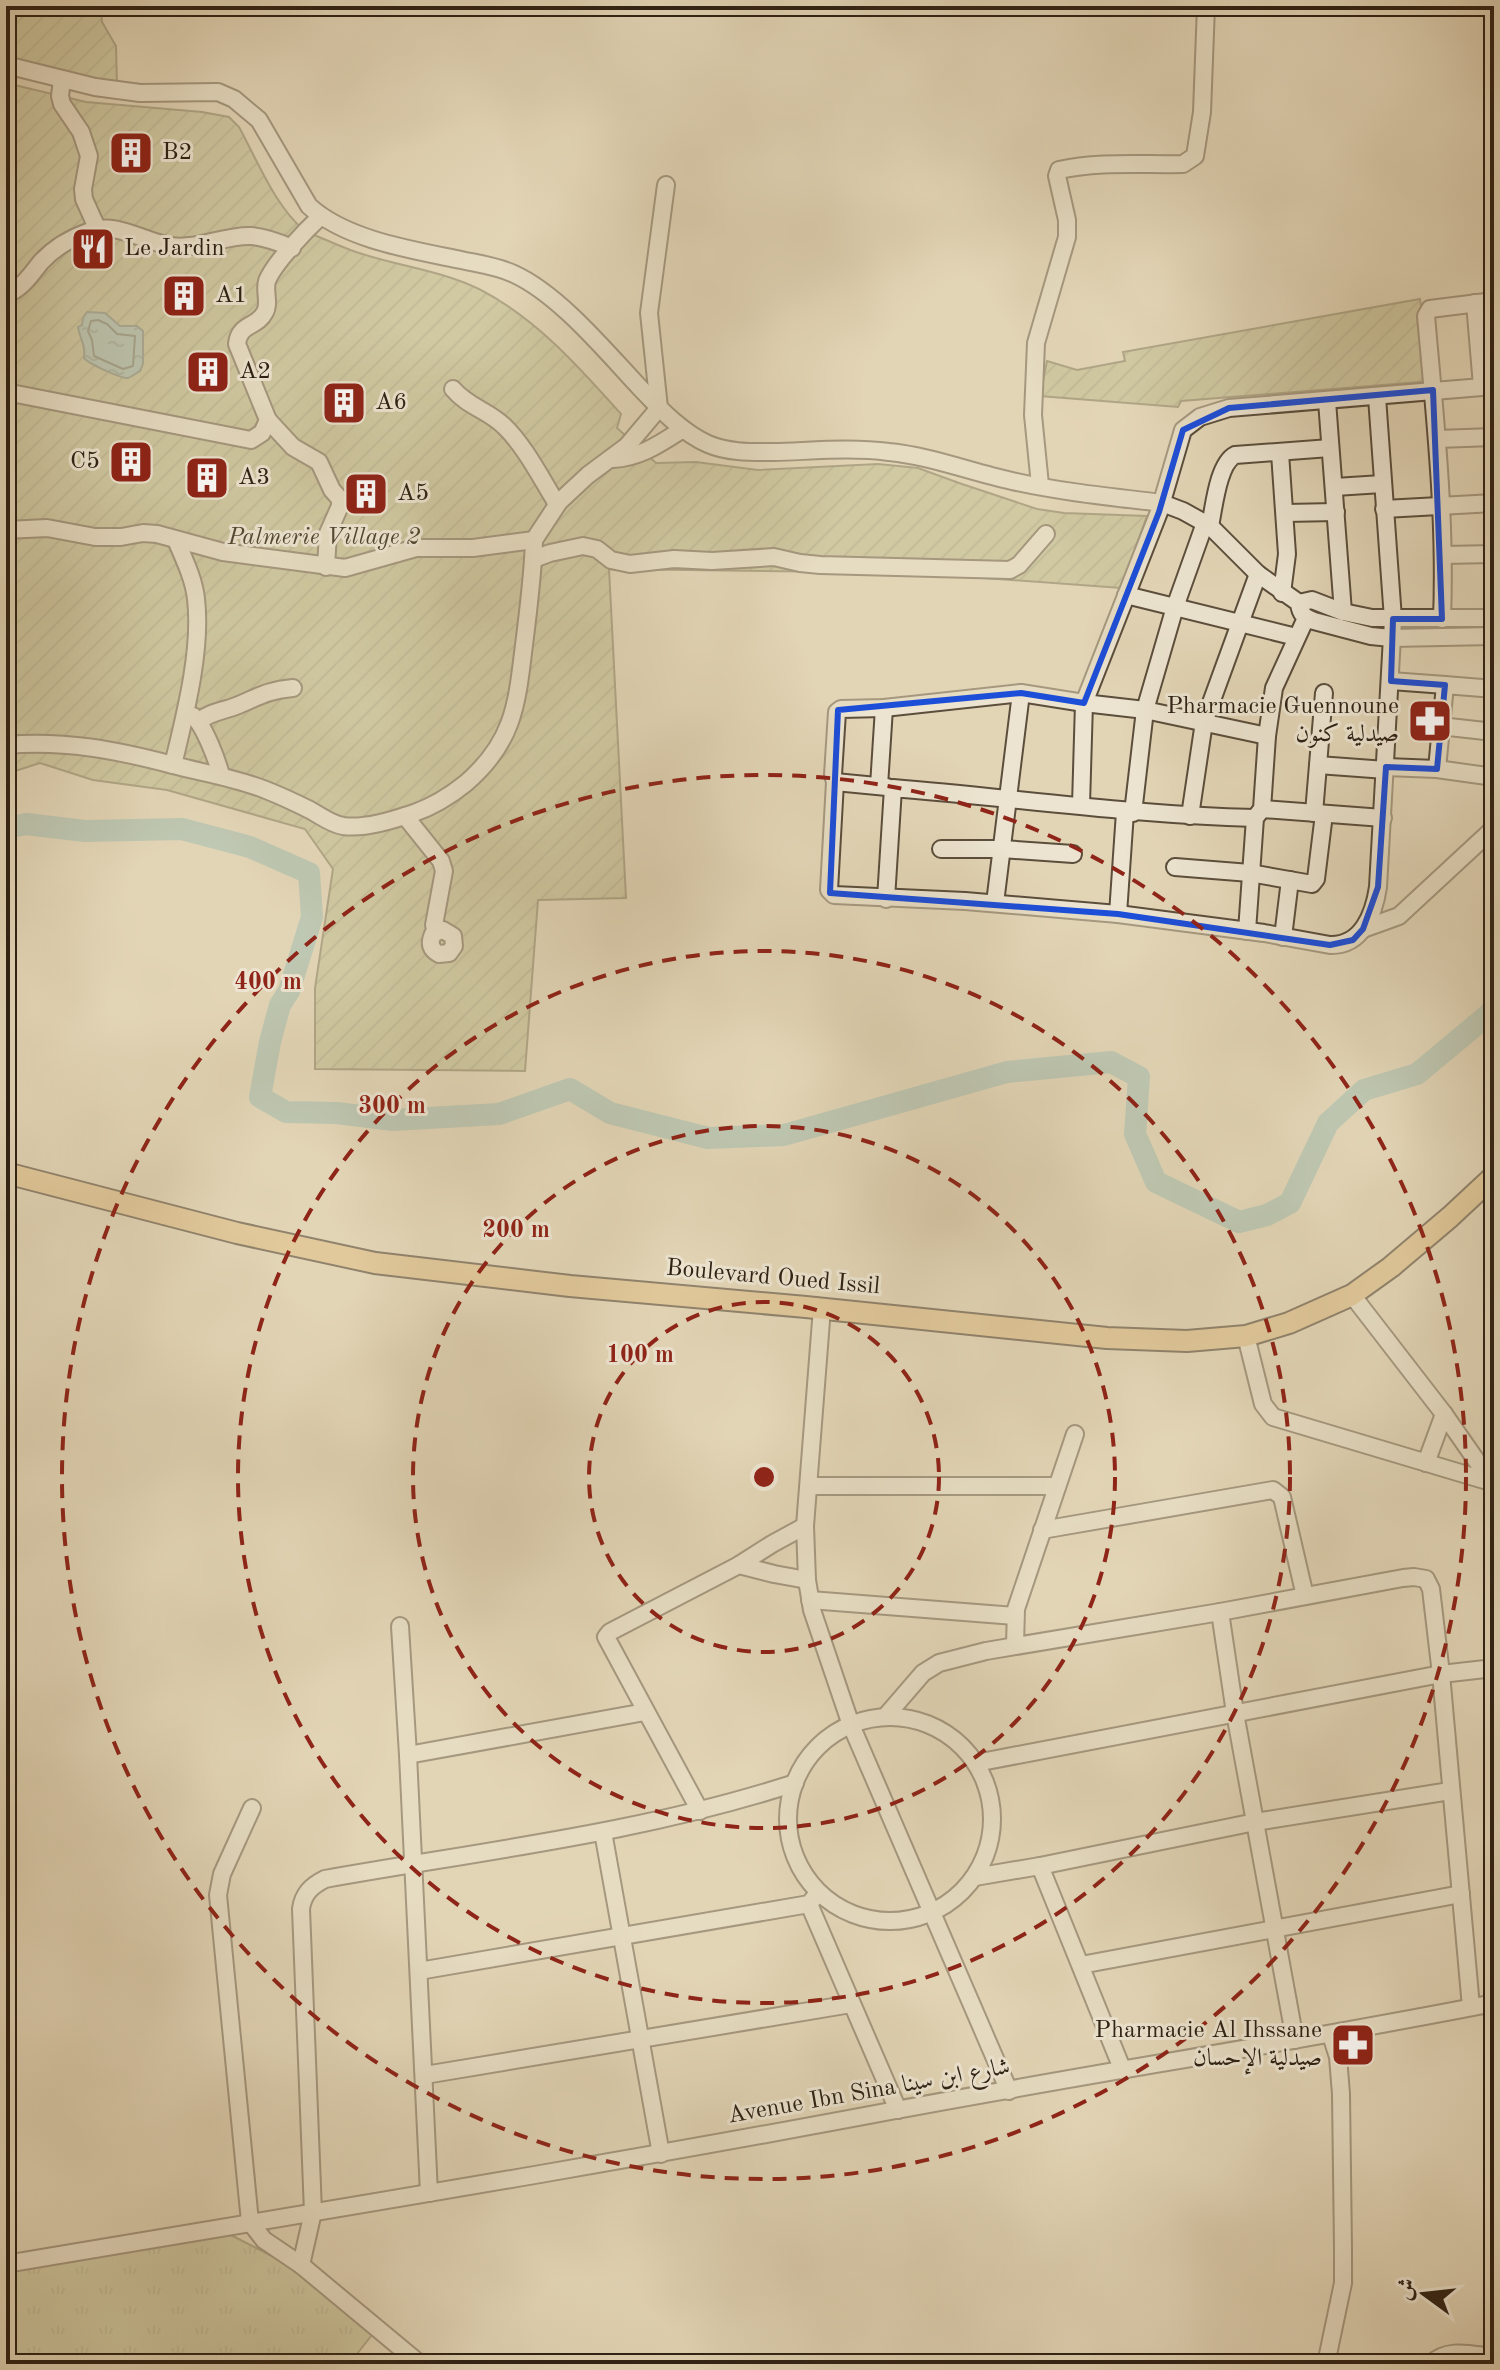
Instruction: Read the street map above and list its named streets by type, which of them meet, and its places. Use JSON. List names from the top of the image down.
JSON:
{
  "streets": {
    "main road": ["Boulevard Oued Issil"],
    "street": ["Avenue Ibn Sina شارع ابن سينا"]
  },
  "parks": ["Palmerie Village 2"],
  "places": {
    "building": [
      "B2",
      "A1",
      "A2",
      "A6",
      "C5",
      "A3",
      "A5"
    ],
    "restaurant": ["Le Jardin"],
    "pharmacy": ["Pharmacie Guennoune صيدلية كنون", "Pharmacie Al Ihssane صيدلية الإحسان"]
  },
  "north": "left",
  "rings": [
    "400 m",
    "300 m",
    "200 m",
    "100 m"
  ]
}
